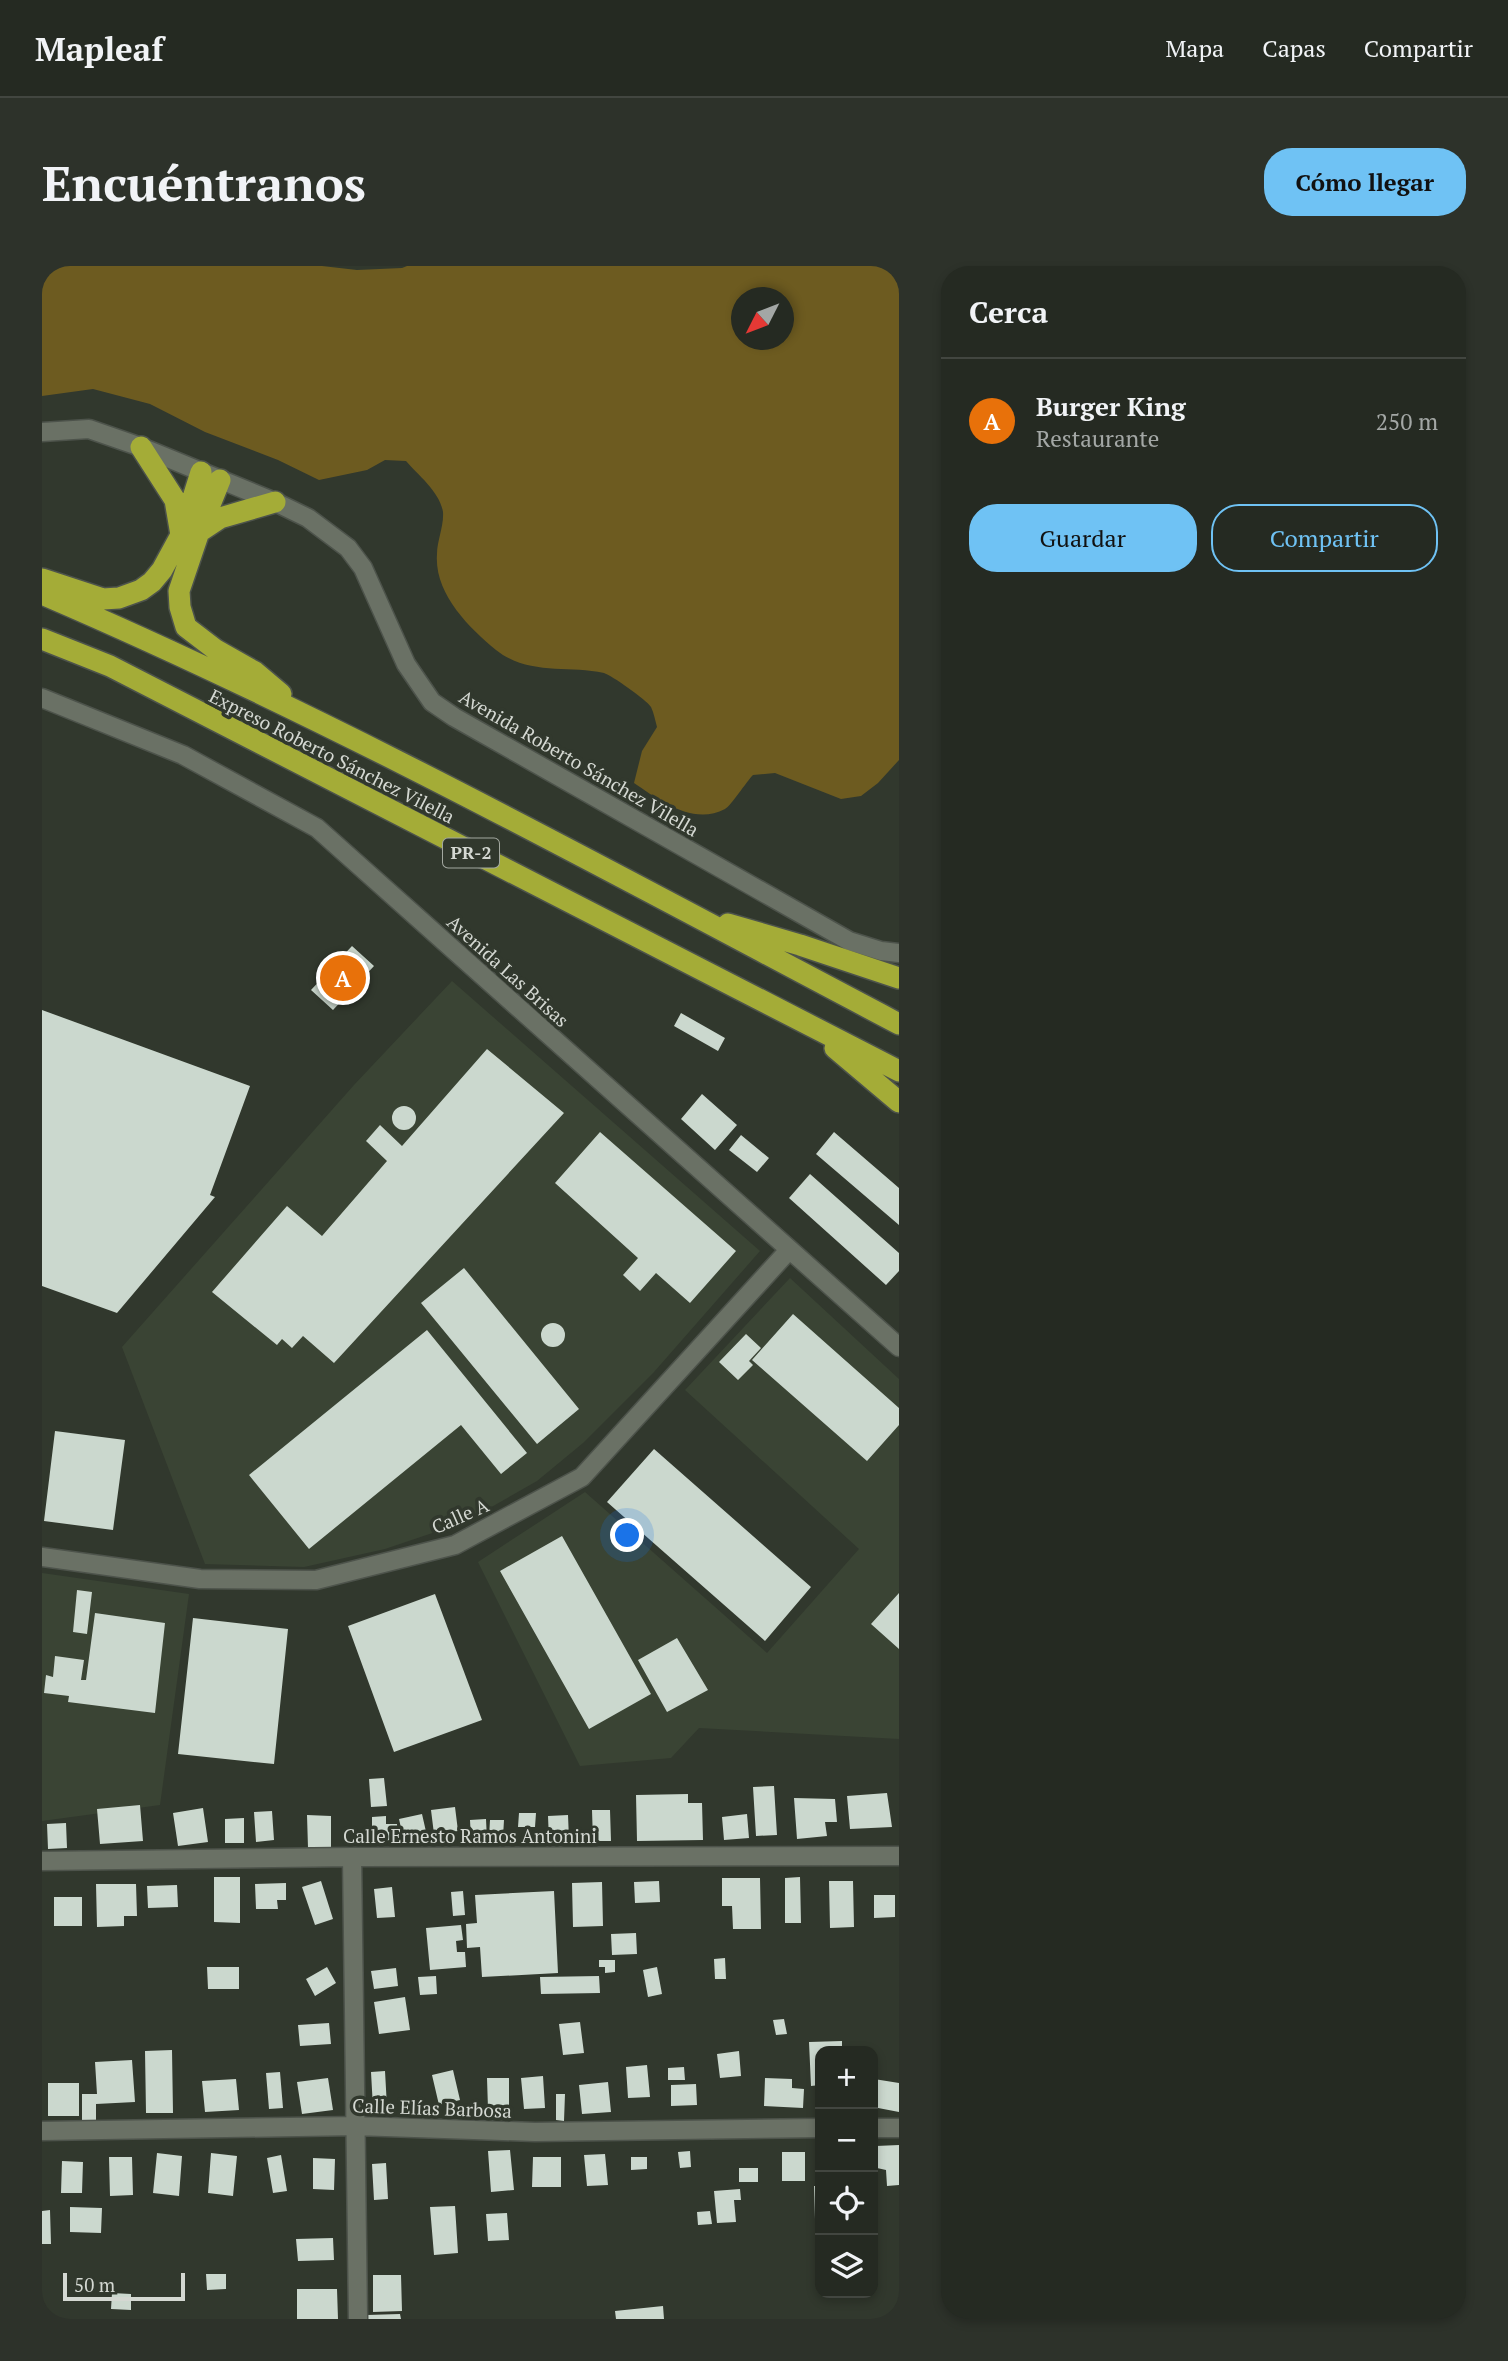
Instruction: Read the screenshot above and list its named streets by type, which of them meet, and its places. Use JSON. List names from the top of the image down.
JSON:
{
  "streets": {
    "highway": ["Expreso Roberto Sánchez Vilella", "PR-2"],
    "street": [
      "Avenida Roberto Sánchez Vilella",
      "Avenida Las Brisas",
      "Calle A",
      "Calle Ernesto Ramos Antonini",
      "Calle Elías Barbosa"
    ]
  },
  "crossings": [
    ["Avenida Las Brisas", "Calle A"]
  ],
  "scale_bar": "50 m",
  "north": "bottom left",
  "page": {
    "header": "Mapleaf",
    "nav": ["Mapa", "Capas", "Compartir"],
    "buttons": [
      "Cómo llegar",
      ["Guardar", "Compartir"]
    ],
    "title": "Encuéntranos",
    "heading": "Cerca",
    "list": [
      {
        "mark": "A",
        "name": "Burger King",
        "note": "Restaurante",
        "value": "250 m"
      }
    ],
    "pins": "A",
    "map_buttons": ["+", "−"],
    "scale": "50 m"
  }
}
